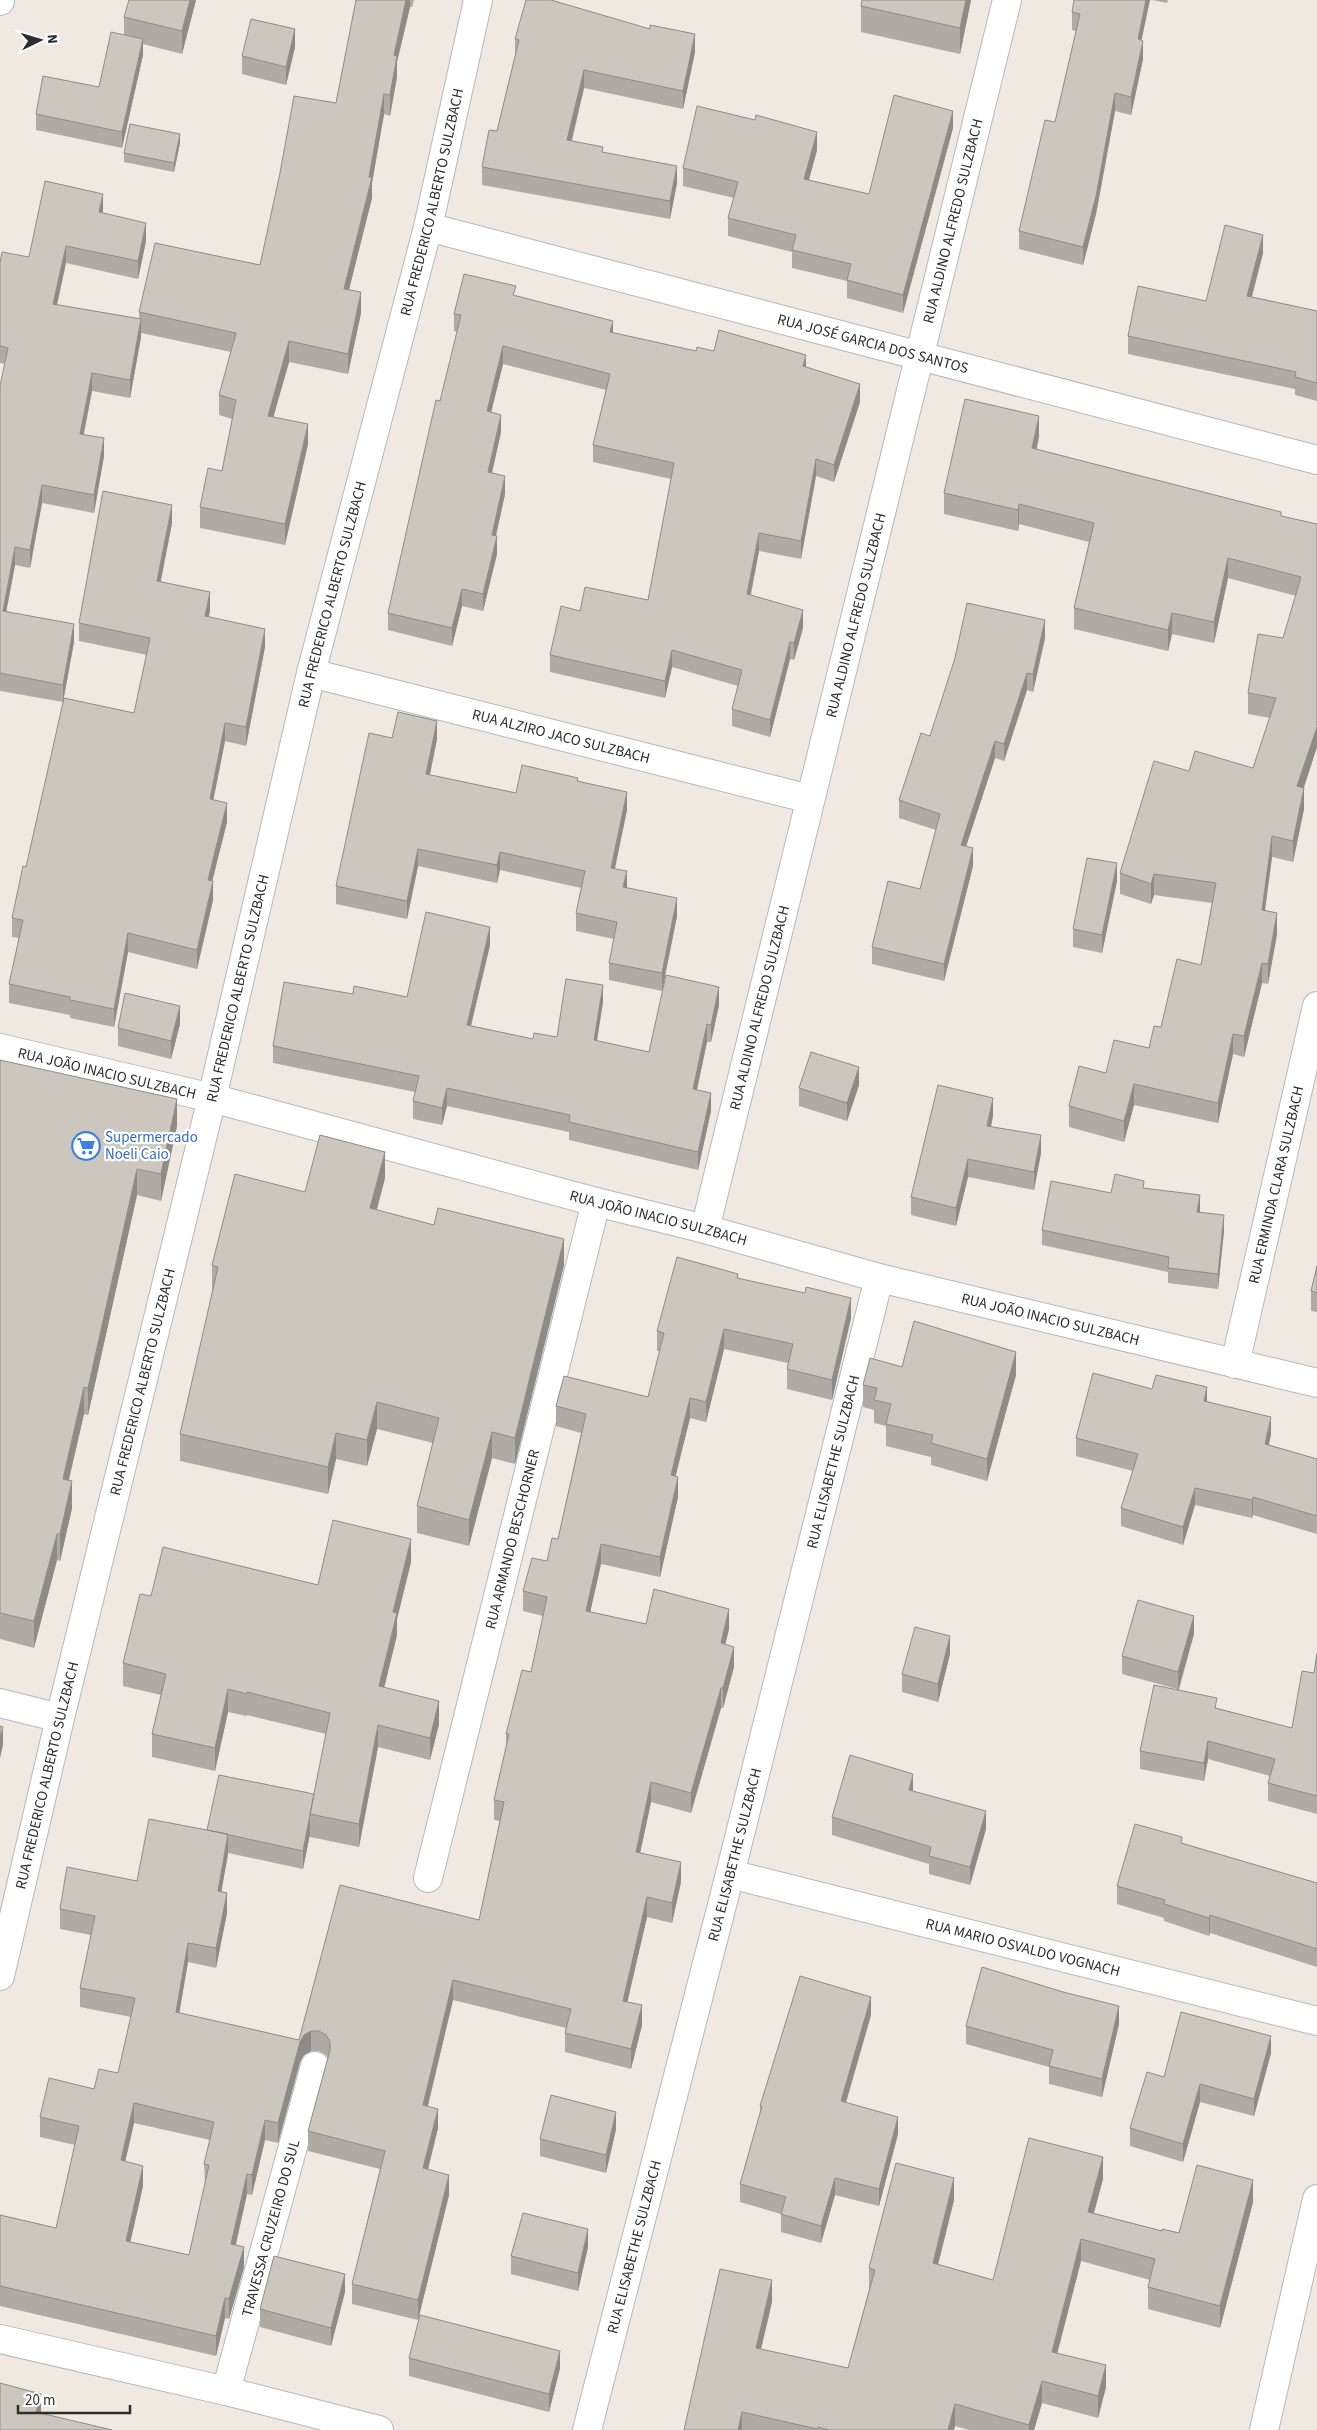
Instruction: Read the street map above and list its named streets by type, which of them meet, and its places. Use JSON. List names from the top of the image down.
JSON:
{
  "streets": {
    "street": [
      "RUA FREDERICO ALBERTO SULZBACH",
      "RUA ALDINO ALFREDO SULZBACH",
      "RUA JOSÉ GARCIA DOS SANTOS",
      "RUA ALZIRO JACO SULZBACH",
      "RUA JOÃO INACIO SULZBACH",
      "RUA ERMINDA CLARA SULZBACH",
      "RUA ELISABETHE SULZBACH",
      "RUA ARMANDO BESCHORNER",
      "RUA MARIO OSVALDO VOGNACH",
      "TRAVESSA CRUZEIRO DO SUL"
    ]
  },
  "crossings": [
    ["RUA FREDERICO ALBERTO SULZBACH", "RUA JOSÉ GARCIA DOS SANTOS"],
    ["RUA FREDERICO ALBERTO SULZBACH", "RUA ALZIRO JACO SULZBACH"],
    ["RUA FREDERICO ALBERTO SULZBACH", "RUA JOÃO INACIO SULZBACH"],
    ["RUA ALDINO ALFREDO SULZBACH", "RUA JOSÉ GARCIA DOS SANTOS"],
    ["RUA ALDINO ALFREDO SULZBACH", "RUA ALZIRO JACO SULZBACH"],
    ["RUA ALDINO ALFREDO SULZBACH", "RUA JOÃO INACIO SULZBACH"],
    ["RUA JOÃO INACIO SULZBACH", "RUA ERMINDA CLARA SULZBACH"],
    ["RUA JOÃO INACIO SULZBACH", "RUA ELISABETHE SULZBACH"],
    ["RUA JOÃO INACIO SULZBACH", "RUA ARMANDO BESCHORNER"],
    ["RUA ELISABETHE SULZBACH", "RUA MARIO OSVALDO VOGNACH"]
  ],
  "places": {
    "supermarket": ["Supermercado Noeli Caio"]
  },
  "scale_bar": "20 m",
  "north": "right"
}
